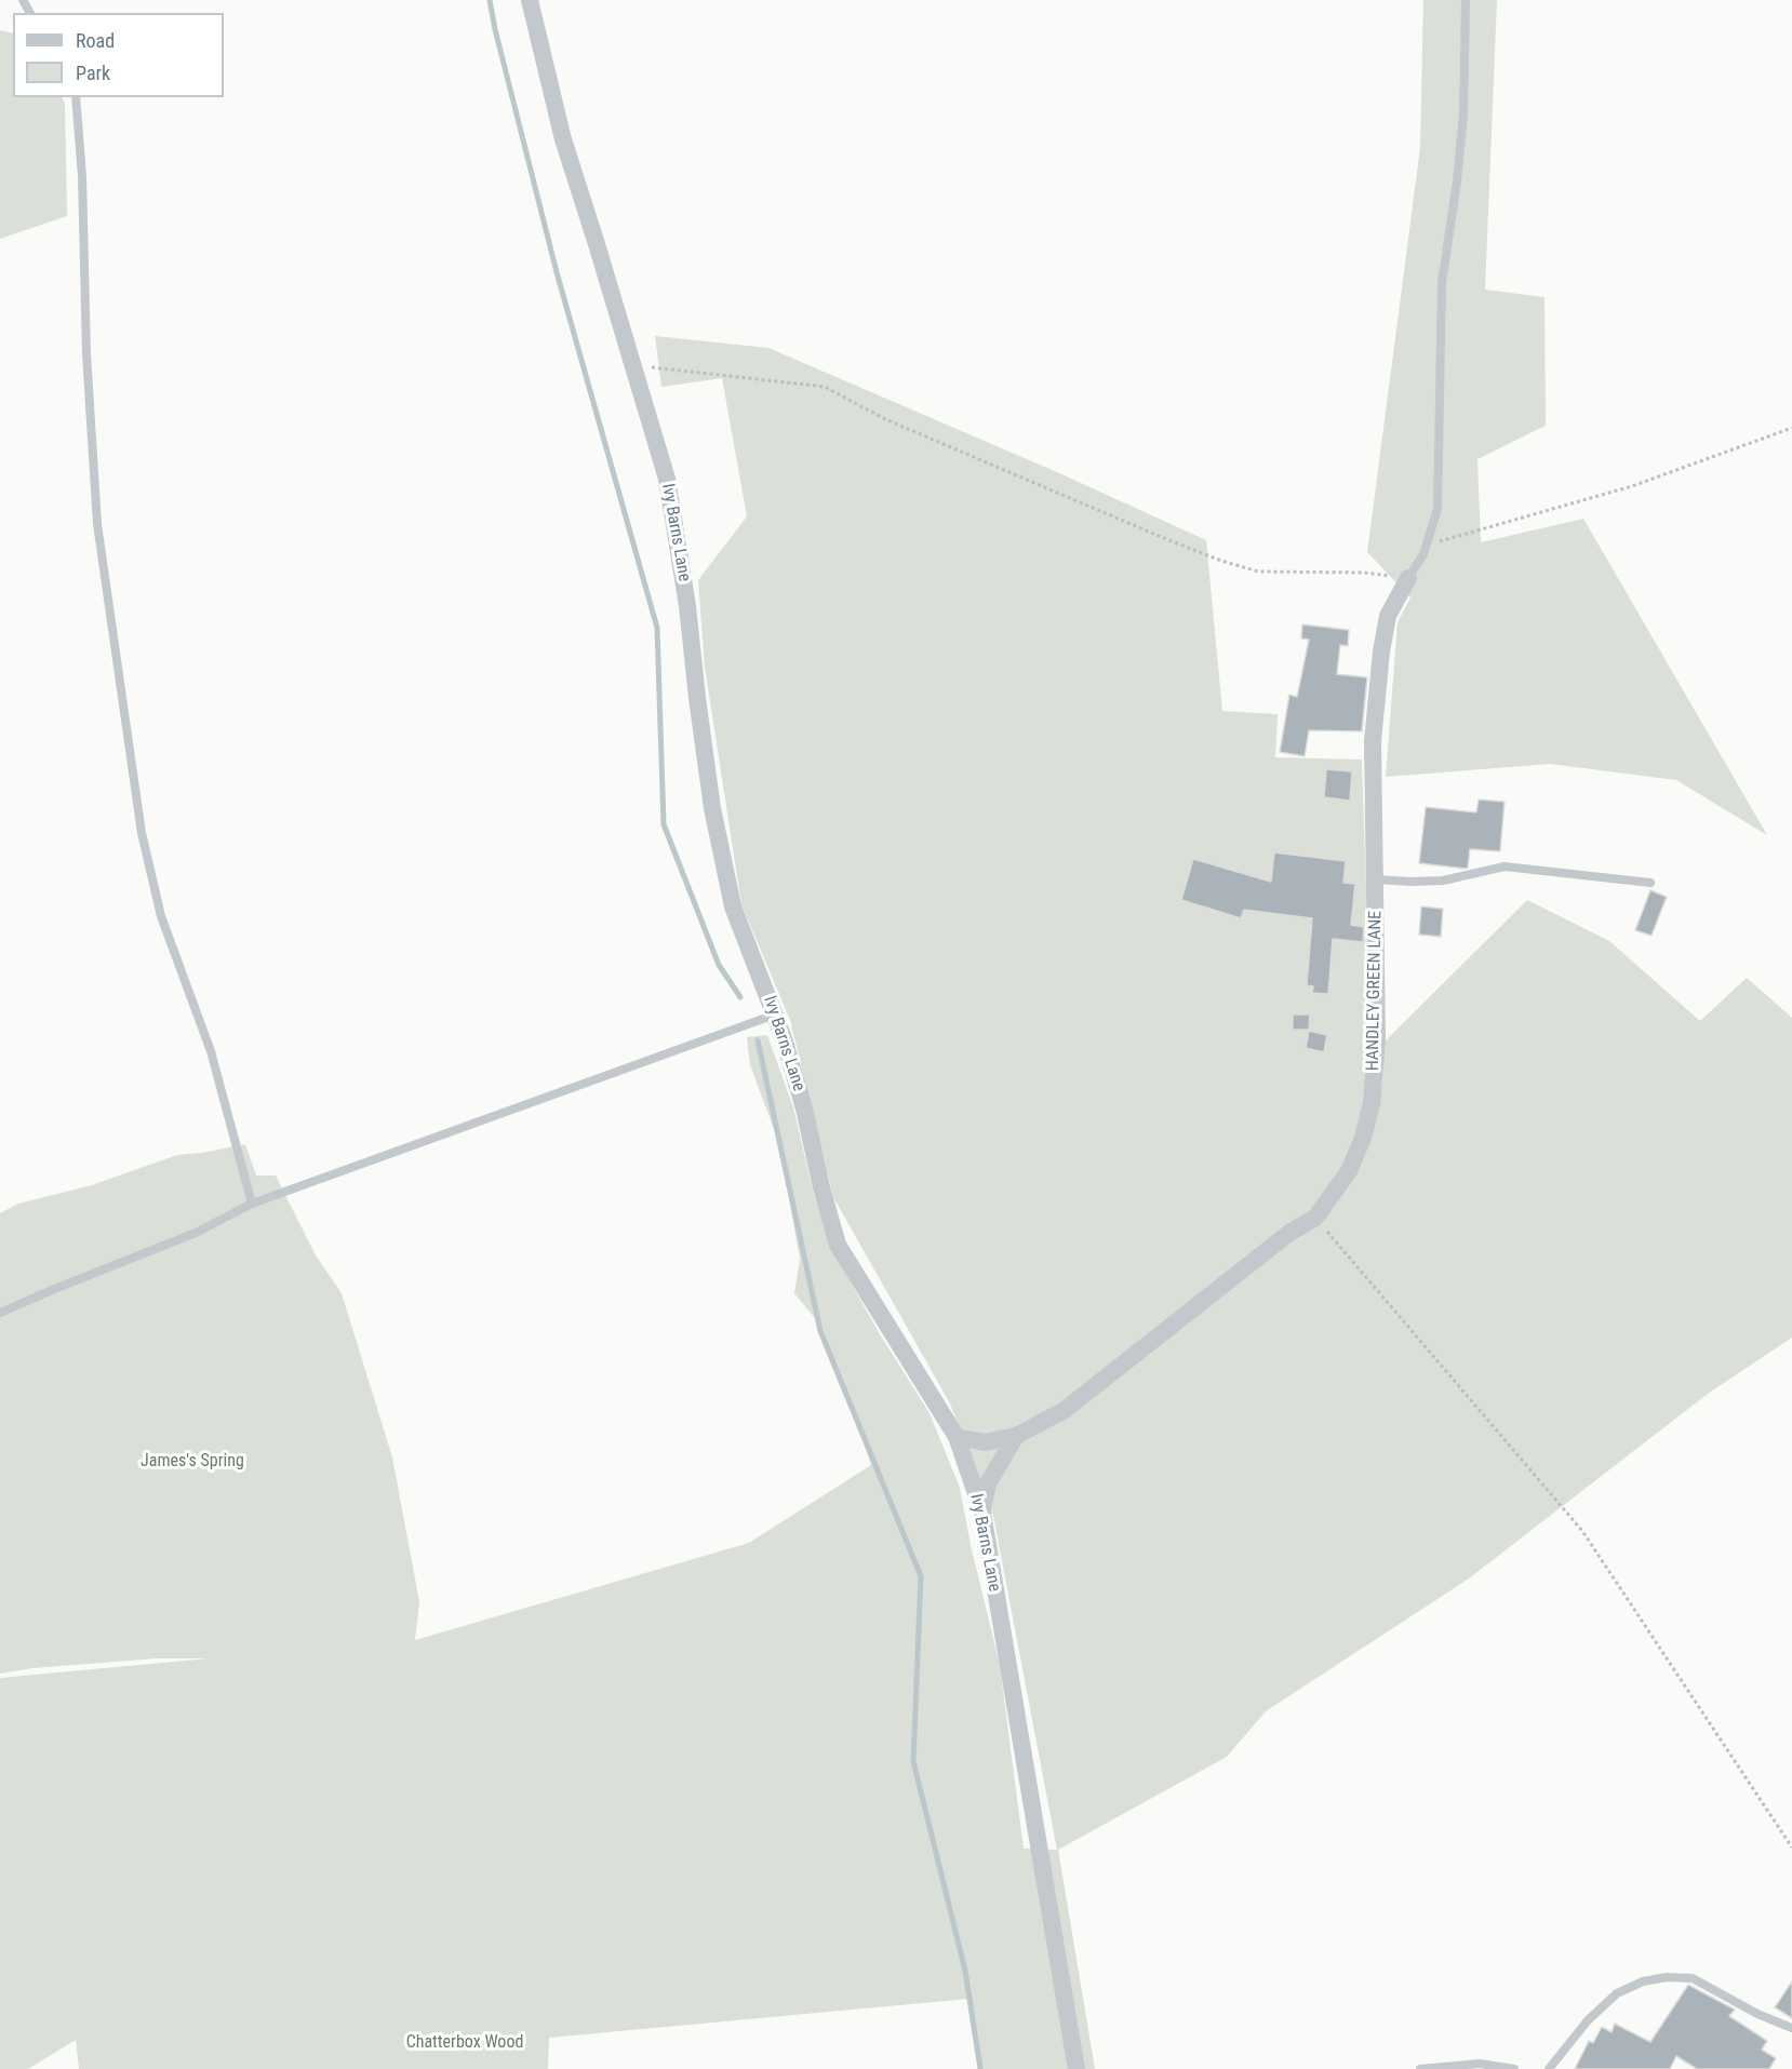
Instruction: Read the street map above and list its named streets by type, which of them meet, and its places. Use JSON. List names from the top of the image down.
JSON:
{
  "streets": {
    "street": ["Ivy Barns Lane", "HANDLEY GREEN LANE"]
  },
  "crossings": [
    ["Ivy Barns Lane", "HANDLEY GREEN LANE"]
  ],
  "parks": ["James's Spring", "Chatterbox Wood"],
  "legend": ["Road", "Park"]
}
